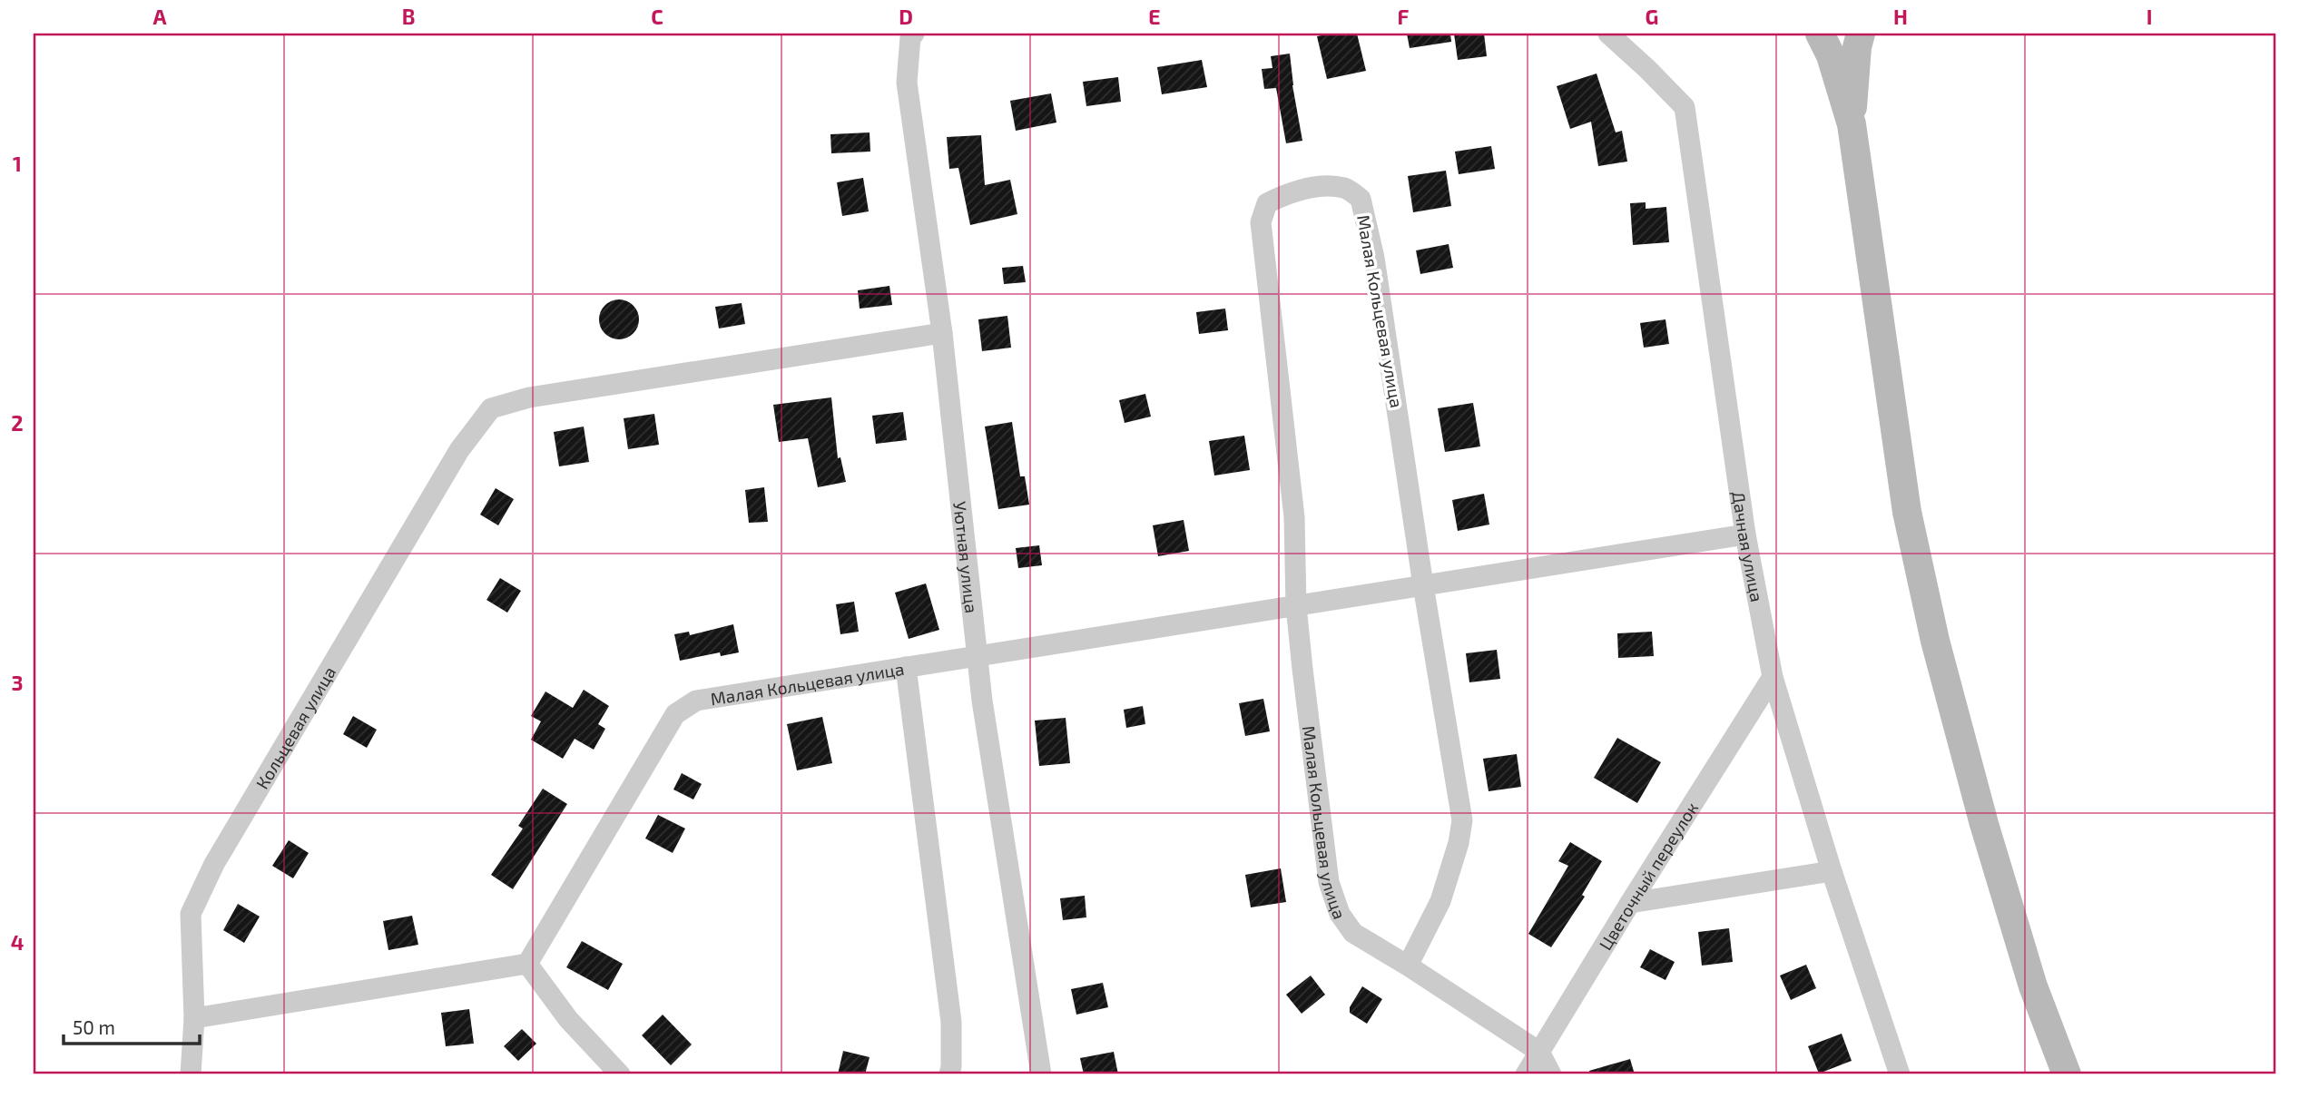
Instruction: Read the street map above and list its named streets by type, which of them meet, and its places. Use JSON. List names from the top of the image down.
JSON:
{
  "streets": {
    "street": [
      "Малая Кольцевая улица",
      "Дачная улица",
      "Уютная улица",
      "Кольцевая улица",
      "Цветочный переулок"
    ]
  },
  "crossings": [
    ["Малая Кольцевая улица", "Дачная улица"],
    ["Малая Кольцевая улица", "Уютная улица"],
    ["Малая Кольцевая улица", "Цветочный переулок"],
    ["Дачная улица", "Цветочный переулок"],
    ["Уютная улица", "Кольцевая улица"]
  ],
  "scale_bar": "50 m",
  "grid": {
    "columns": [
      "A",
      "B",
      "C",
      "D",
      "E",
      "F",
      "G",
      "H",
      "I"
    ],
    "rows": [
      "1",
      "2",
      "3",
      "4"
    ]
  }
}
